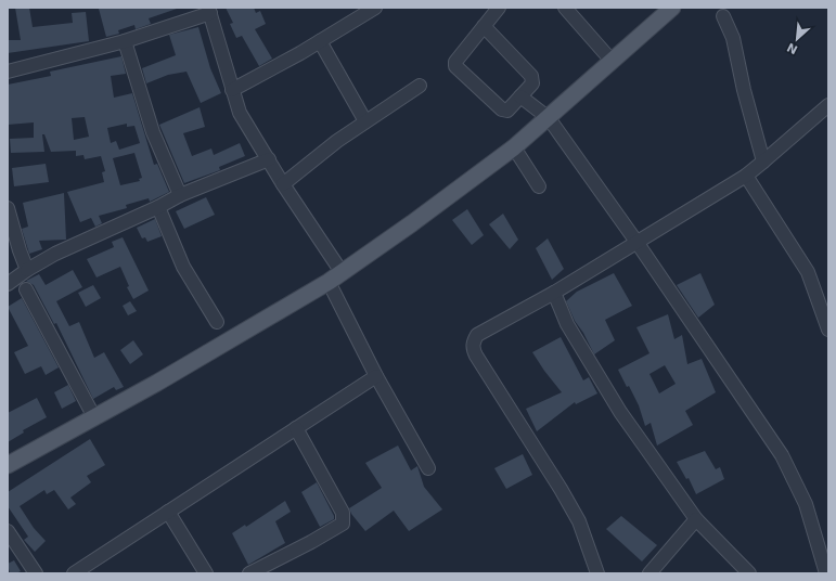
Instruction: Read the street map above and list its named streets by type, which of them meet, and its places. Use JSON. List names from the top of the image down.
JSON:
{
  "north": "bottom left"
}
